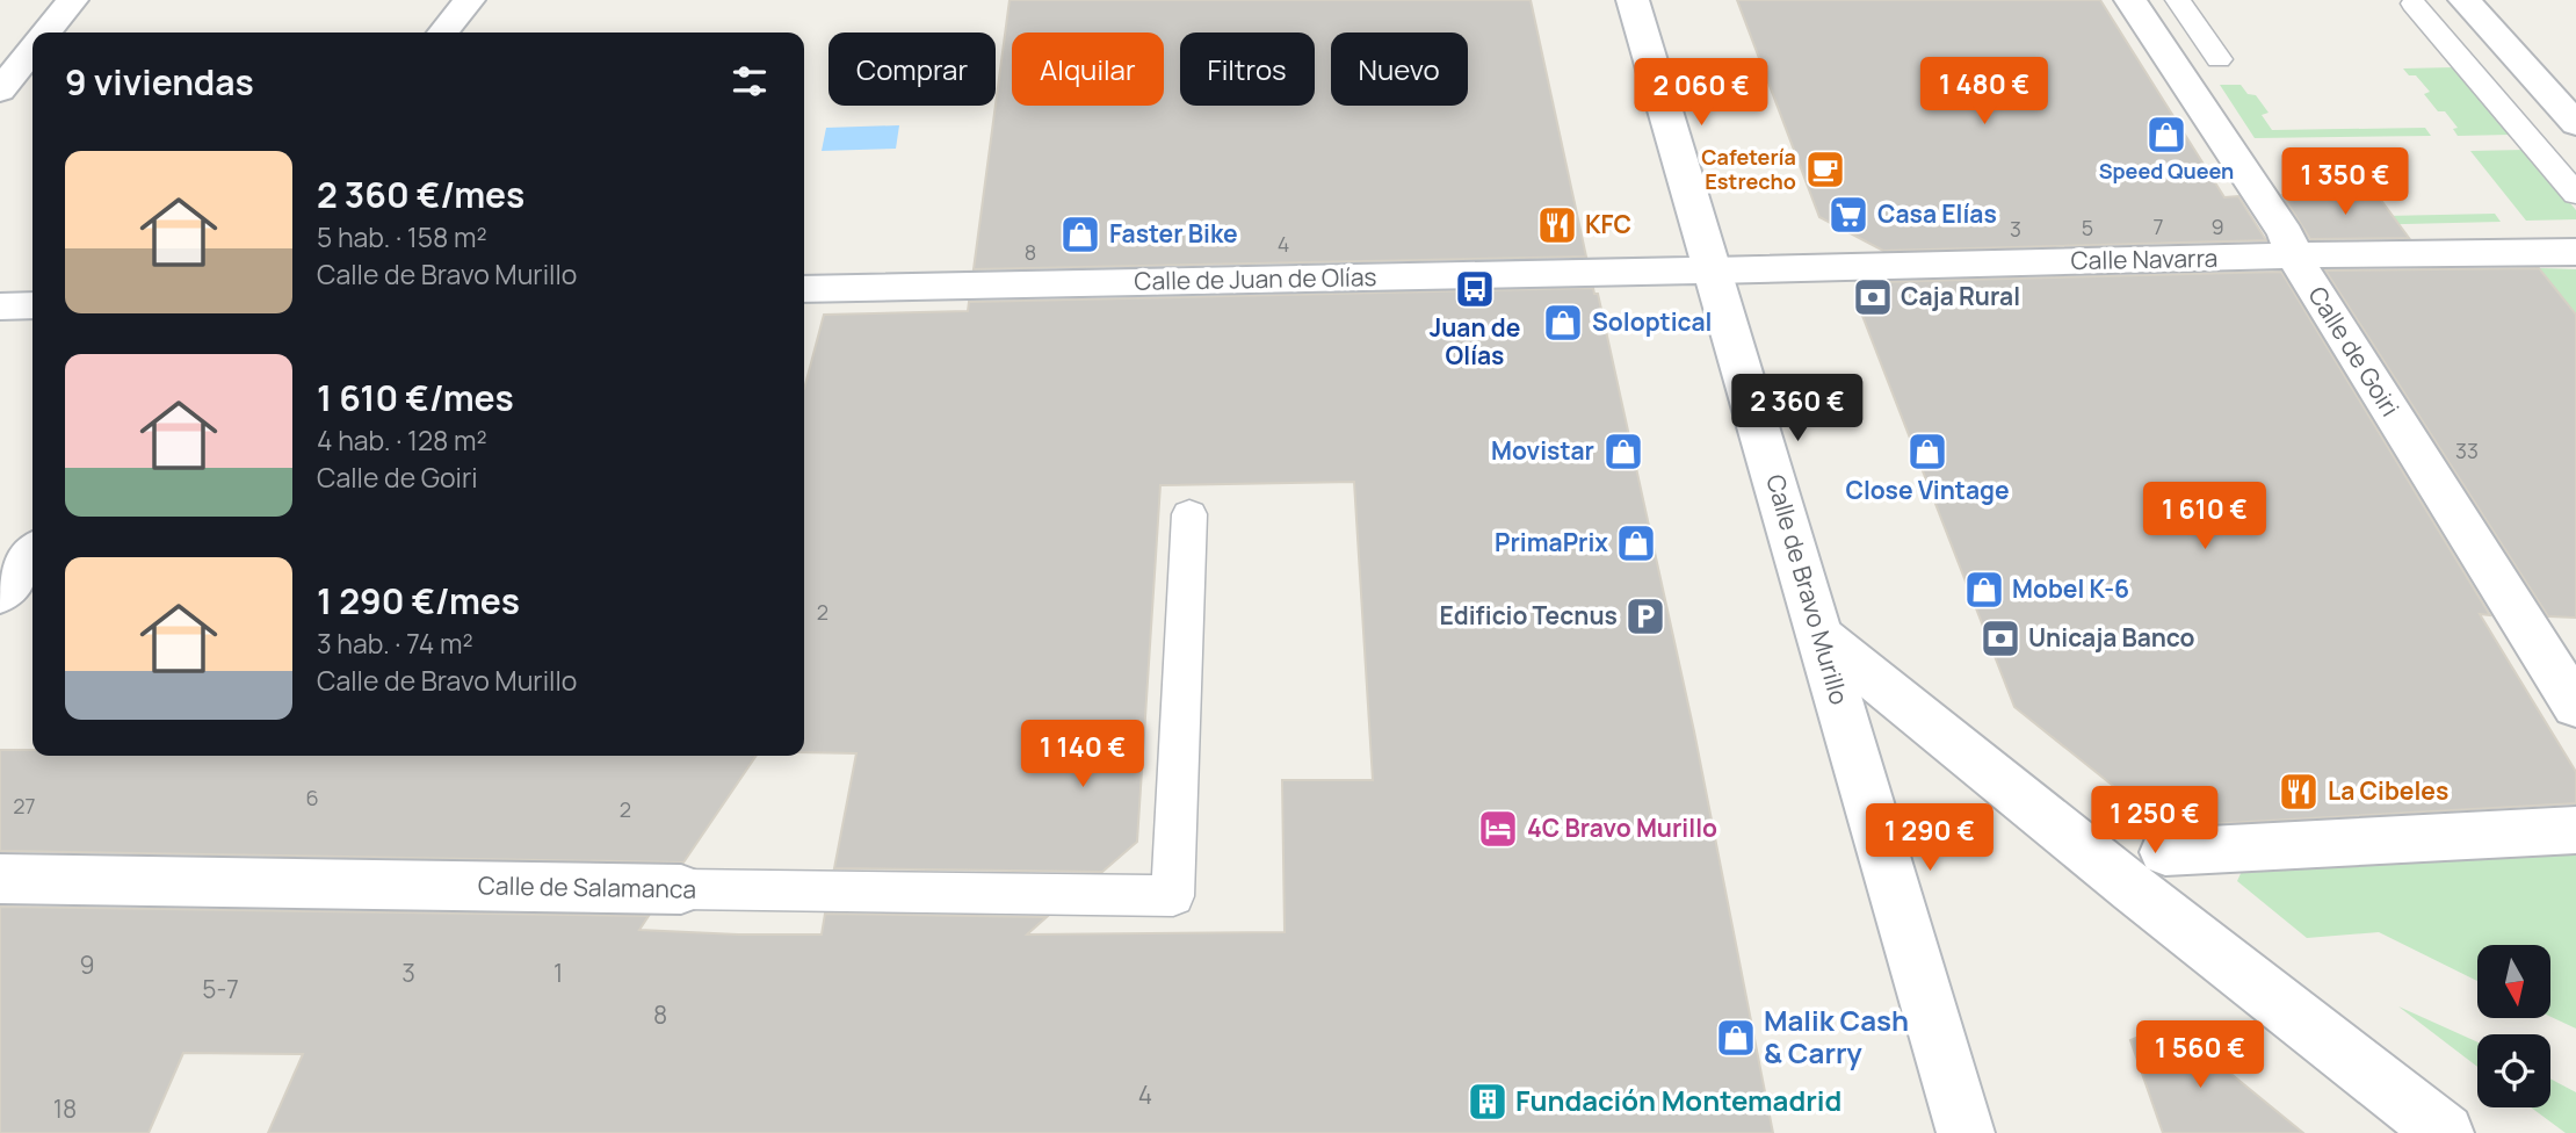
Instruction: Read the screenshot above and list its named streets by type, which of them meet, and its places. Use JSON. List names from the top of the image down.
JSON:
{
  "streets": {
    "street": [
      "Calle Navarra",
      "Calle de Juan de Olías",
      "Calle de Goiri",
      "Calle de Bravo Murillo",
      "Calle de Salamanca"
    ]
  },
  "crossings": [
    ["Calle Navarra", "Calle de Juan de Olías"],
    ["Calle Navarra", "Calle de Goiri"],
    ["Calle Navarra", "Calle de Bravo Murillo"],
    ["Calle de Juan de Olías", "Calle de Bravo Murillo"]
  ],
  "places": {
    "shop": [
      "Speed Queen",
      "Faster Bike",
      "Soloptical",
      "Movistar",
      "Close Vintage",
      "PrimaPrix",
      "Mobel K-6",
      "Malik Cash & Carry"
    ],
    "cafe": ["Cafetería Estrecho"],
    "supermarket": ["Casa Elías"],
    "restaurant": ["KFC", "La Cibeles"],
    "bus stop": ["Juan de Olías"],
    "bank": ["Caja Rural", "Unicaja Banco"],
    "parking": ["Edificio Tecnus"],
    "hotel": ["4C Bravo Murillo"],
    "building": ["Fundación Montemadrid"]
  },
  "house_numbers": [
    "7",
    "9",
    "5",
    "3",
    "4",
    "8",
    "33",
    "2",
    "6",
    "27",
    "2",
    "9",
    "3",
    "1",
    "5-7",
    "8",
    "4",
    "18"
  ],
  "north": "bottom",
  "page": {
    "chip": [
      "Comprar",
      "Alquilar",
      "Filtros",
      "Nuevo"
    ],
    "heading": "9 viviendas",
    "price": [
      "1 480 €",
      "2 060 €",
      "1 350 €",
      "2 360 €",
      "1 610 €",
      "1 140 €",
      "1 250 €",
      "1 290 €",
      "1 560 €"
    ],
    "list": [
      {
        "name": "2 360 €/mes",
        "note": "5 hab. · 158 m² · Calle de Bravo Murillo"
      },
      {
        "name": "1 610 €/mes",
        "note": "4 hab. · 128 m² · Calle de Goiri"
      },
      {
        "name": "1 290 €/mes",
        "note": "3 hab. · 74 m² · Calle de Bravo Murillo"
      }
    ]
  }
}
